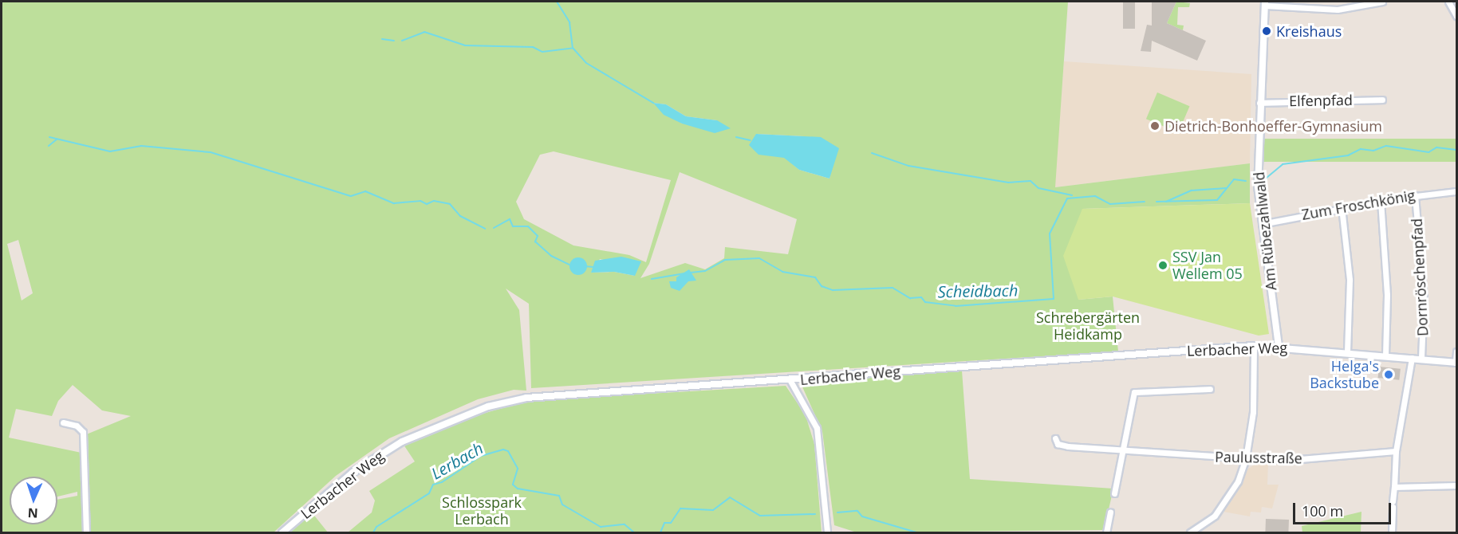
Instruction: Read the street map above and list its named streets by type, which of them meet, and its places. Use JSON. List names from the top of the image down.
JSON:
{
  "streets": {
    "street": [
      "Elfenpfad",
      "Zum Froschkönig",
      "Am Rübezahlwald",
      "Dornröschenpfad",
      "Lerbacher Weg",
      "Paulusstraße"
    ]
  },
  "crossings": [
    ["Elfenpfad", "Am Rübezahlwald"],
    ["Zum Froschkönig", "Am Rübezahlwald"],
    ["Zum Froschkönig", "Dornröschenpfad"],
    ["Am Rübezahlwald", "Lerbacher Weg"],
    ["Dornröschenpfad", "Lerbacher Weg"]
  ],
  "water": ["Scheidbach", "Lerbach"],
  "parks": ["Schrebergärten Heidkamp", "Schlosspark Lerbach"],
  "places": [
    "Kreishaus",
    "Dietrich-Bonhoeffer-Gymnasium",
    "SSV Jan Wellem 05",
    "Helga's Backstube"
  ],
  "scale_bar": "100 m",
  "north": "bottom"
}
